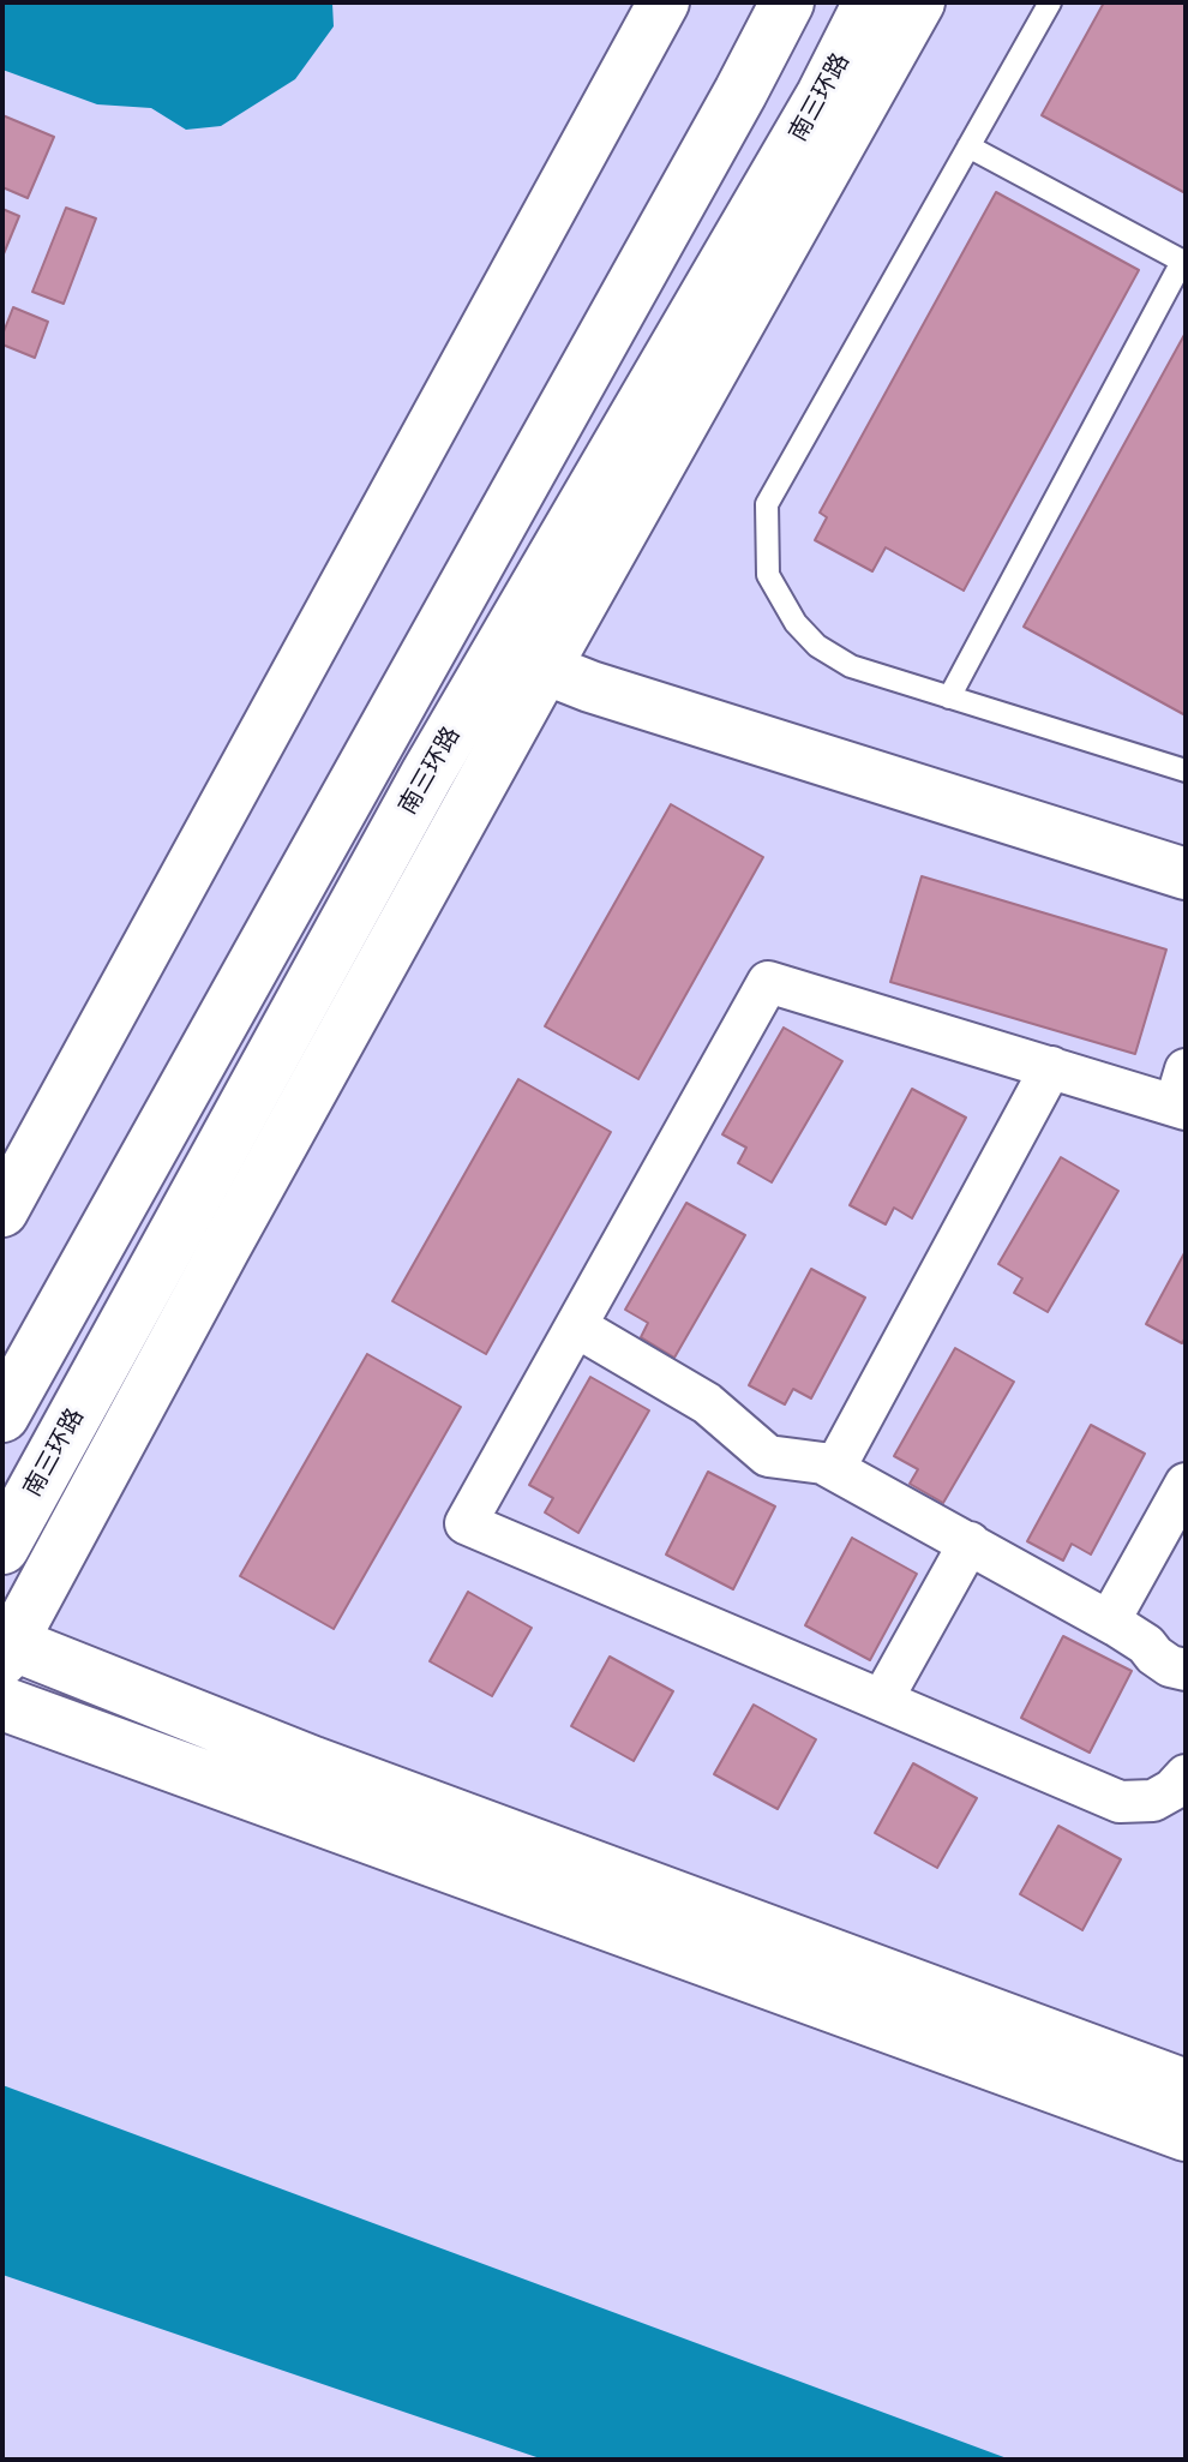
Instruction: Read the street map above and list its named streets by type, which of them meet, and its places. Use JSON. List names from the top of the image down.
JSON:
{
  "streets": {
    "main road": ["南三环路"]
  }
}
